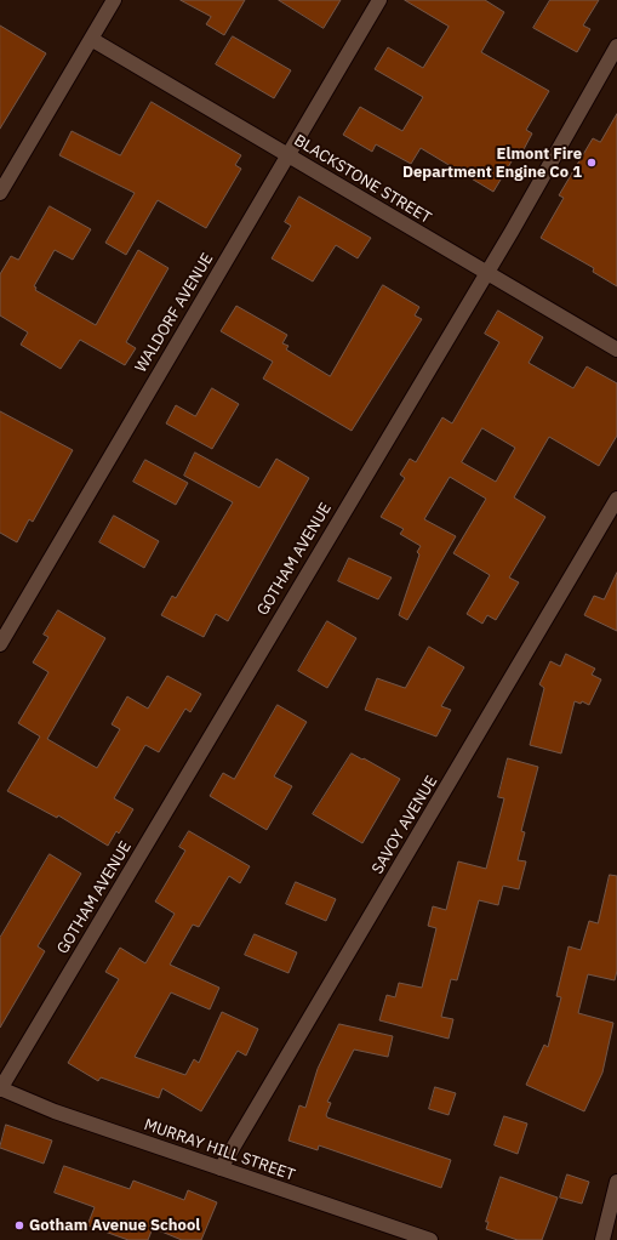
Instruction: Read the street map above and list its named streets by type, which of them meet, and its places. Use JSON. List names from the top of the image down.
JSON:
{
  "streets": {
    "street": [
      "BLACKSTONE STREET",
      "WALDORF AVENUE",
      "GOTHAM AVENUE",
      "SAVOY AVENUE",
      "MURRAY HILL STREET"
    ]
  },
  "crossings": [
    ["BLACKSTONE STREET", "WALDORF AVENUE"],
    ["BLACKSTONE STREET", "GOTHAM AVENUE"],
    ["GOTHAM AVENUE", "MURRAY HILL STREET"],
    ["SAVOY AVENUE", "MURRAY HILL STREET"]
  ],
  "places": ["Elmont Fire Department Engine Co 1", "Gotham Avenue School"]
}
